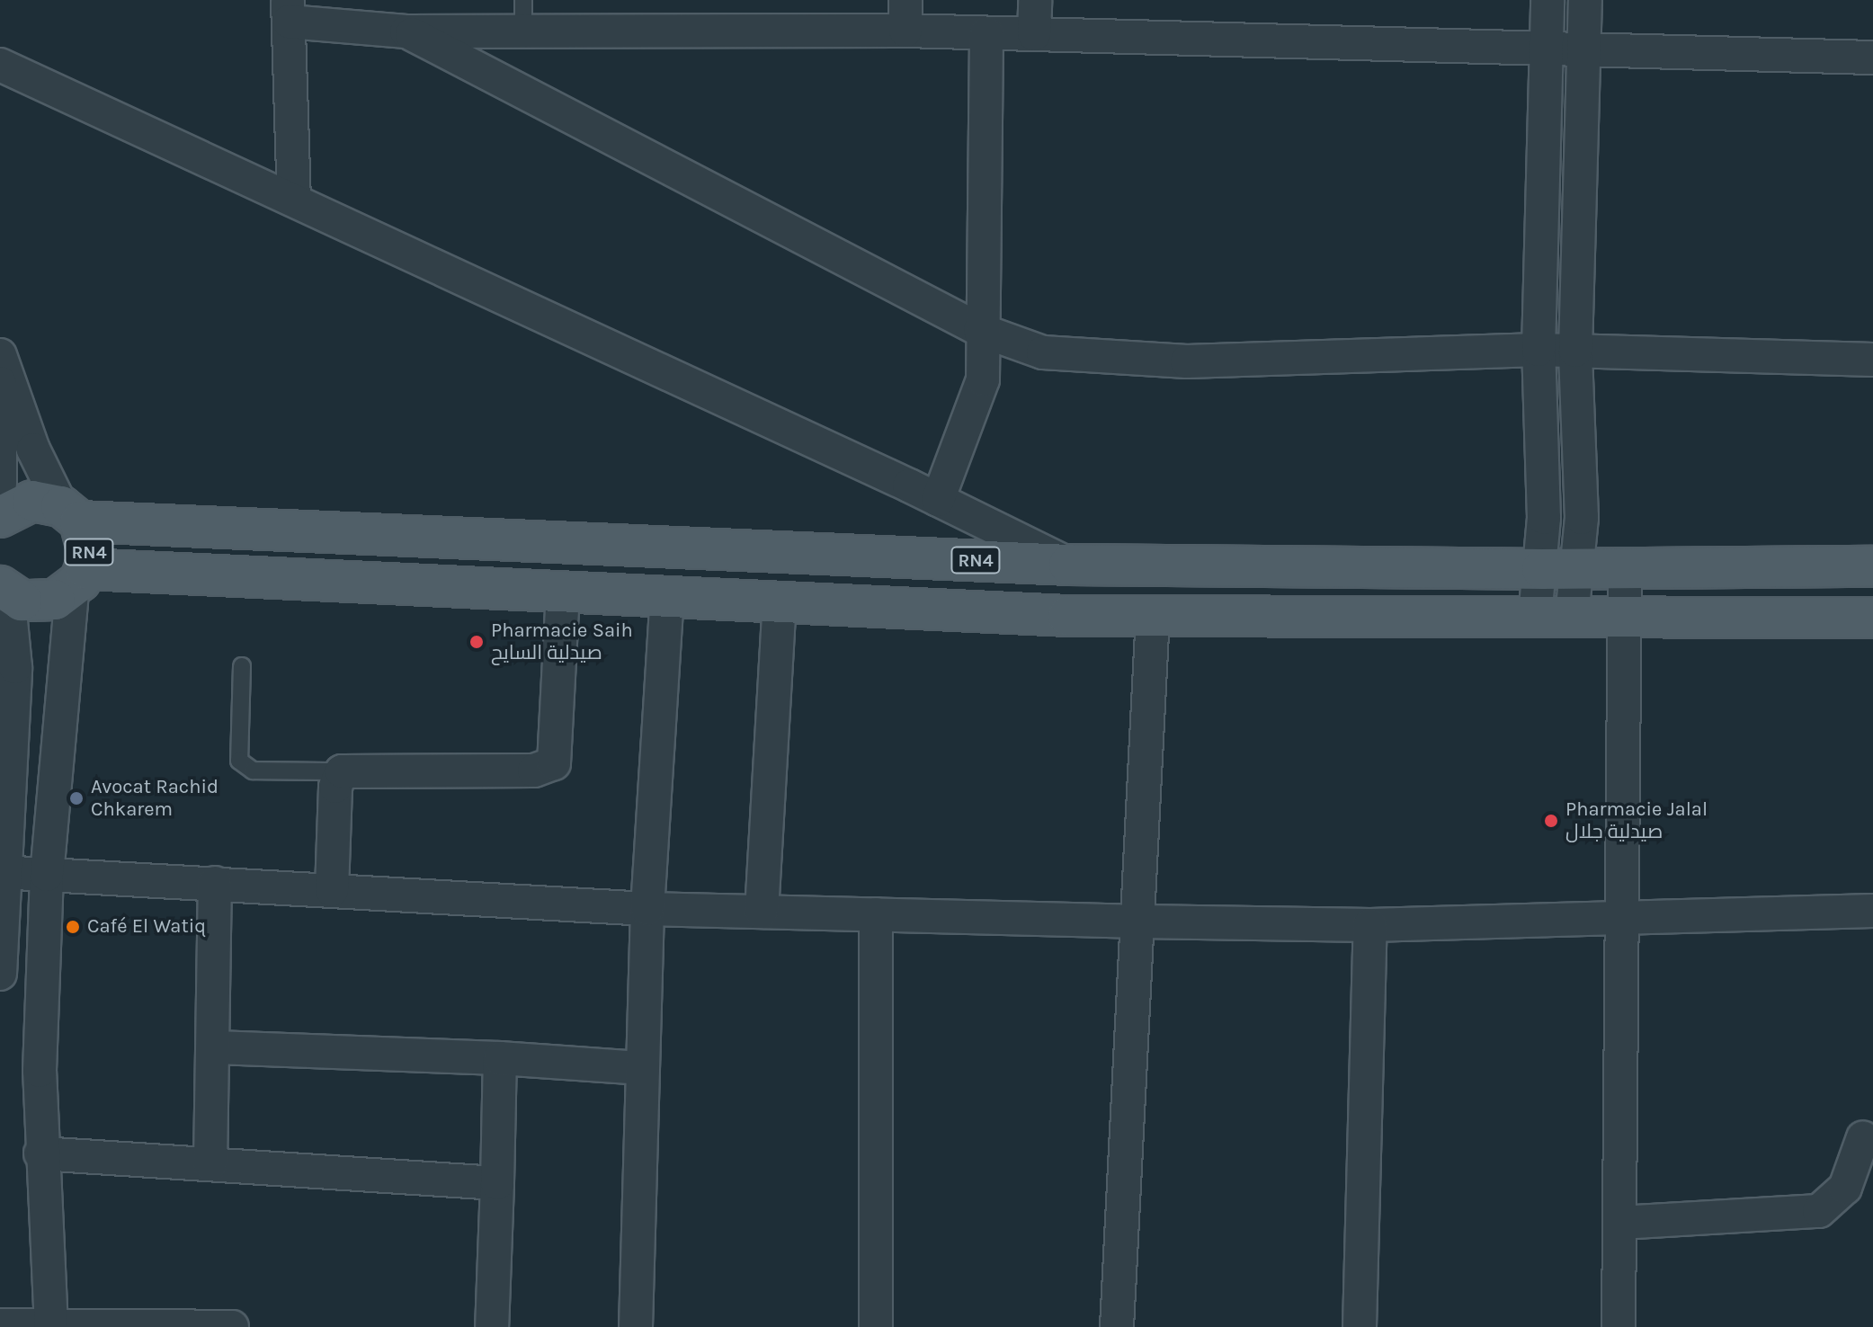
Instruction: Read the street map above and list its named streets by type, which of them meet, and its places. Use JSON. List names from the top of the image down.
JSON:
{
  "streets": {
    "main road": ["RN4"]
  },
  "places": [
    "Pharmacie Saih صيدلية السايح",
    "Avocat Rachid Chkarem",
    "Pharmacie Jalal صيدلية جلال",
    "Café El Watiq"
  ]
}
